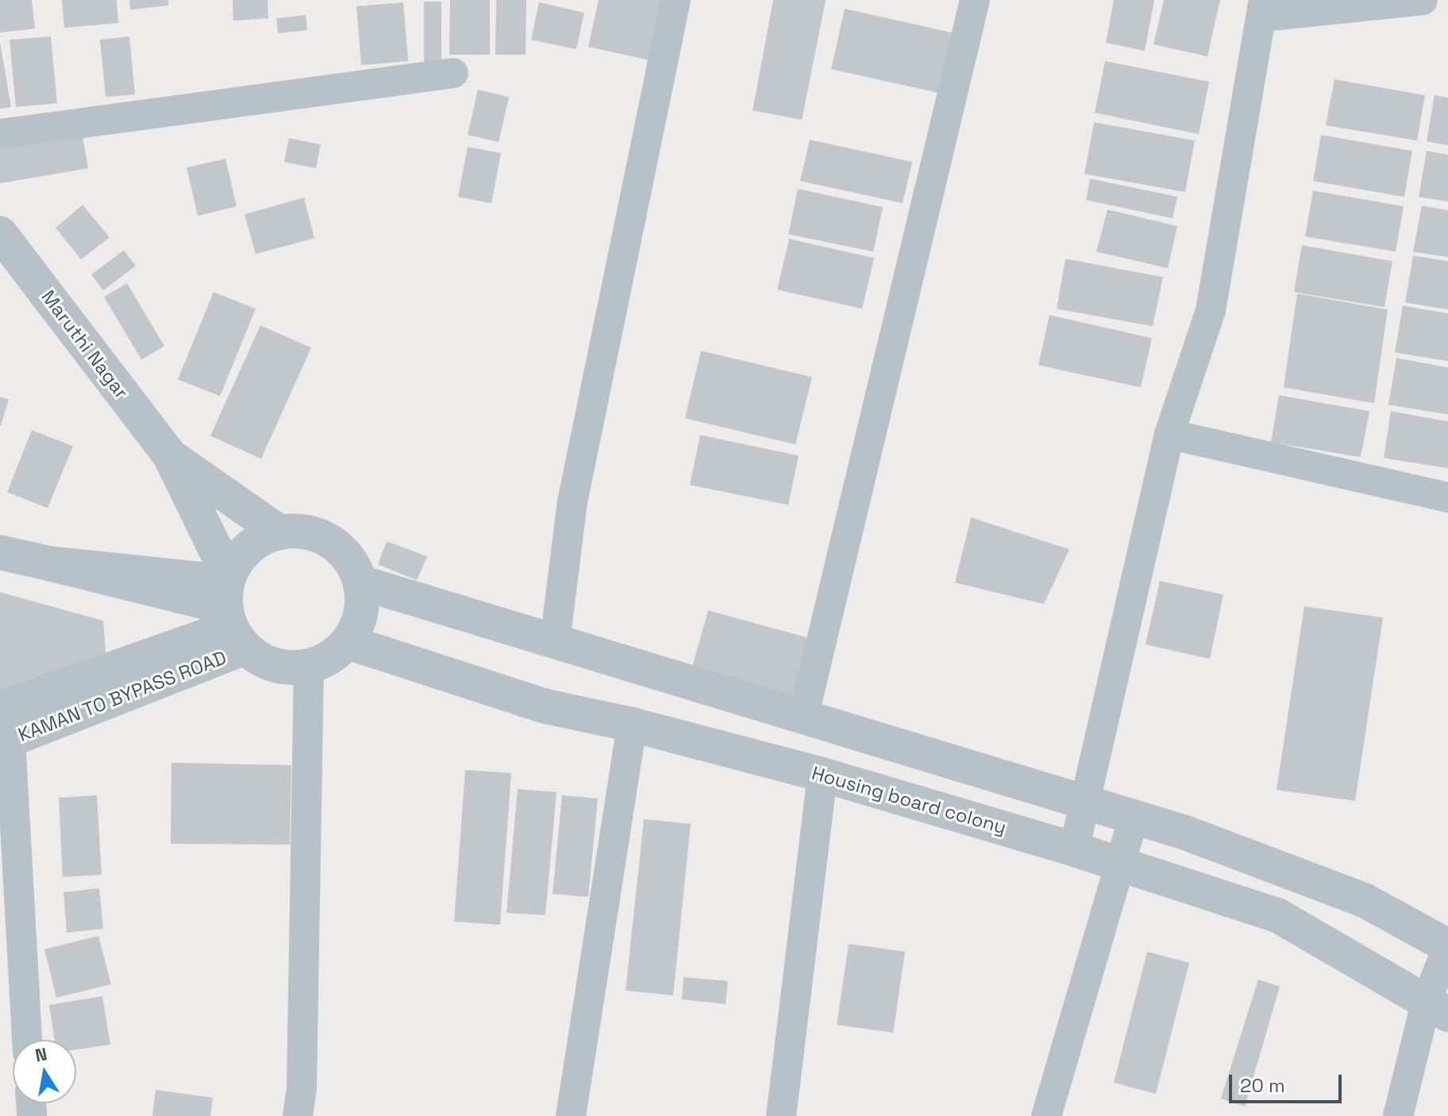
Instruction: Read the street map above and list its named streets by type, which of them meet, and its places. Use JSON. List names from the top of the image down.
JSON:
{
  "streets": {
    "street": ["Maruthi Nagar", "KAMAN TO BYPASS ROAD", "Housing board colony"]
  },
  "crossings": [
    ["KAMAN TO BYPASS ROAD", "Housing board colony"]
  ],
  "scale_bar": "20 m",
  "north": "top"
}
